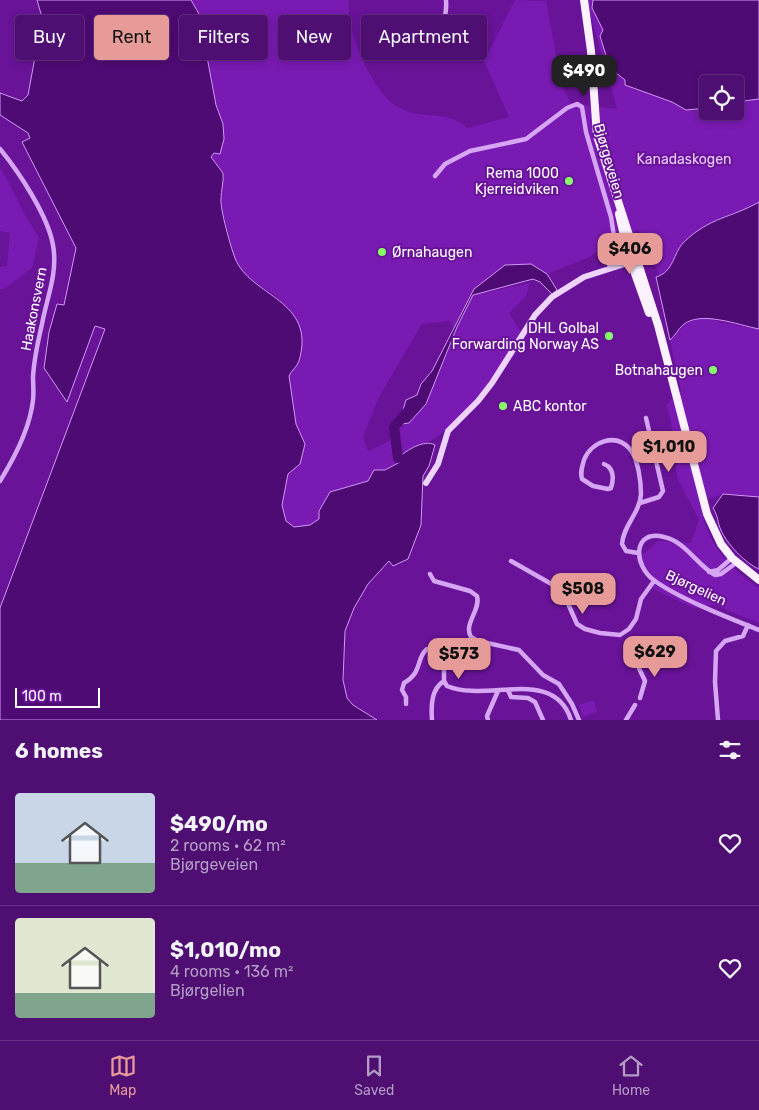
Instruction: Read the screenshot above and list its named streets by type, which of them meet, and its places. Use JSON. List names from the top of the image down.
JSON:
{
  "streets": {
    "main road": ["Bjørgeveien"],
    "street": ["Haakonsvern", "Bjørgelien"]
  },
  "crossings": [
    ["Bjørgeveien", "Bjørgelien"]
  ],
  "parks": ["Kanadaskogen"],
  "places": [
    "Rema 1000 Kjerreidviken",
    "Ørnahaugen",
    "DHL Golbal Forwarding Norway AS",
    "Botnahaugen",
    "ABC kontor"
  ],
  "scale_bar": "100 m",
  "page": {
    "chip": [
      "Buy",
      "Rent",
      "Filters",
      "New",
      "Apartment"
    ],
    "price": [
      "$490",
      "$406",
      "$1,010",
      "$508",
      "$629",
      "$573"
    ],
    "scale": "100 m",
    "heading": "6 homes",
    "list": [
      {
        "name": "$490/mo",
        "note": "2 rooms · 62 m² · Bjørgeveien"
      },
      {
        "name": "$1,010/mo",
        "note": "4 rooms · 136 m² · Bjørgelien"
      }
    ],
    "tabs": ["Map", "Saved", "Home"]
  }
}
